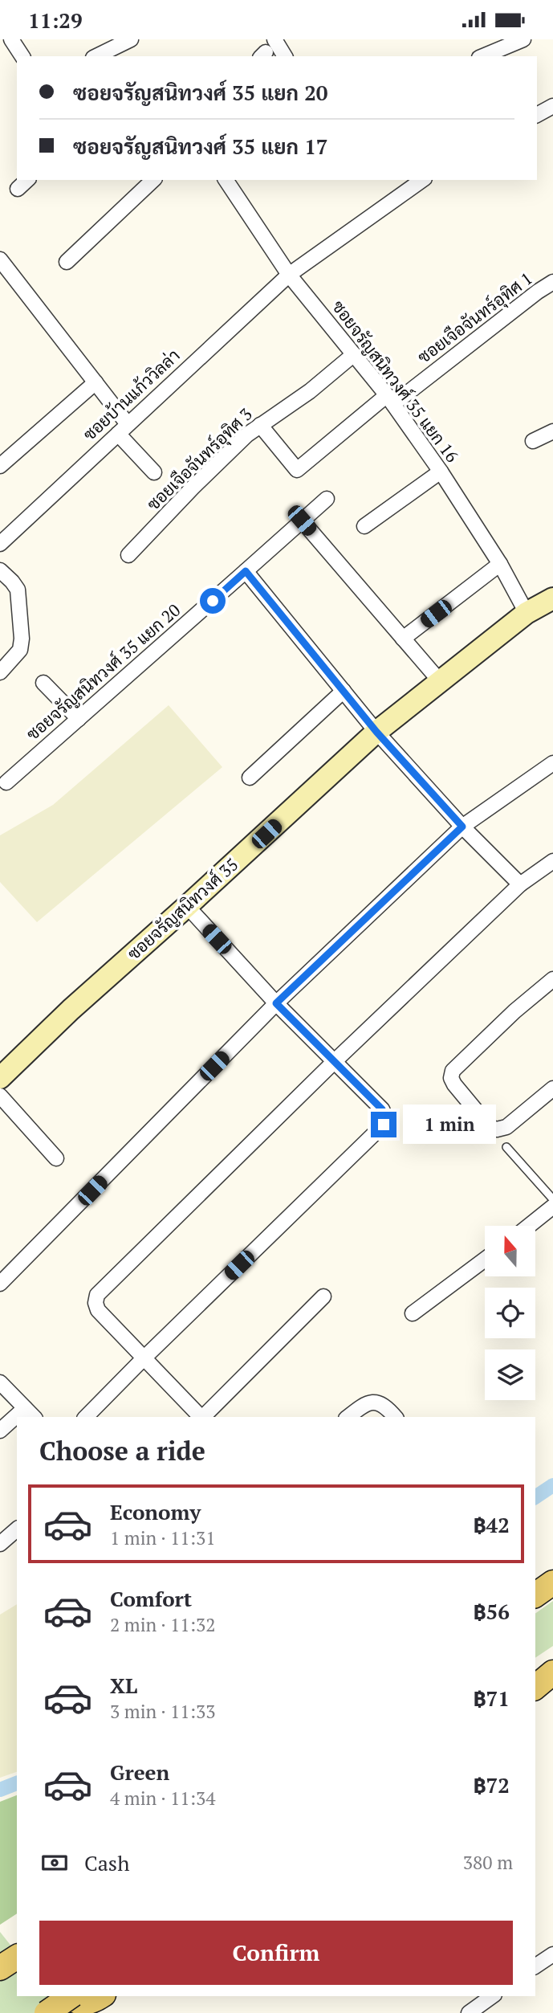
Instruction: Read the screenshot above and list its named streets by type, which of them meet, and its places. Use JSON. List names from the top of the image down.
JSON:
{
  "streets": {
    "street": [
      "ซอยเจือจันทร์อุทิศ 1",
      "ซอยจรัญสนิทวงศ์ 35 แยก 16",
      "ซอยบ้านแก้ววิลล่า",
      "ซอยเจือจันทร์อุทิศ 3",
      "ซอยจรัญสนิทวงศ์ 35 แยก 20",
      "ซอยจรัญสนิทวงศ์ 35"
    ]
  },
  "crossings": [
    ["ซอยเจือจันทร์อุทิศ 1", "ซอยจรัญสนิทวงศ์ 35 แยก 16"],
    ["ซอยเจือจันทร์อุทิศ 1", "ซอยเจือจันทร์อุทิศ 3"],
    ["ซอยจรัญสนิทวงศ์ 35 แยก 16", "ซอยบ้านแก้ววิลล่า"],
    ["ซอยจรัญสนิทวงศ์ 35 แยก 16", "ซอยเจือจันทร์อุทิศ 3"],
    ["ซอยจรัญสนิทวงศ์ 35 แยก 16", "ซอยจรัญสนิทวงศ์ 35"]
  ],
  "north": "top",
  "page": {
    "status": "11:29",
    "banner": ["ซอยจรัญสนิทวงศ์ 35 แยก 20", "ซอยจรัญสนิทวงศ์ 35 แยก 17"],
    "bubble": "1 min",
    "heading": "Choose a ride",
    "list": [
      {
        "name": "Economy",
        "note": "1 min · 11:31",
        "value": "฿42"
      },
      {
        "name": "Comfort",
        "note": "2 min · 11:32",
        "value": "฿56"
      },
      {
        "name": "XL",
        "note": "3 min · 11:33",
        "value": "฿71"
      },
      {
        "name": "Green",
        "note": "4 min · 11:34",
        "value": "฿72"
      }
    ],
    "pay": ["Cash", "380 m"],
    "buttons": "Confirm"
  }
}
